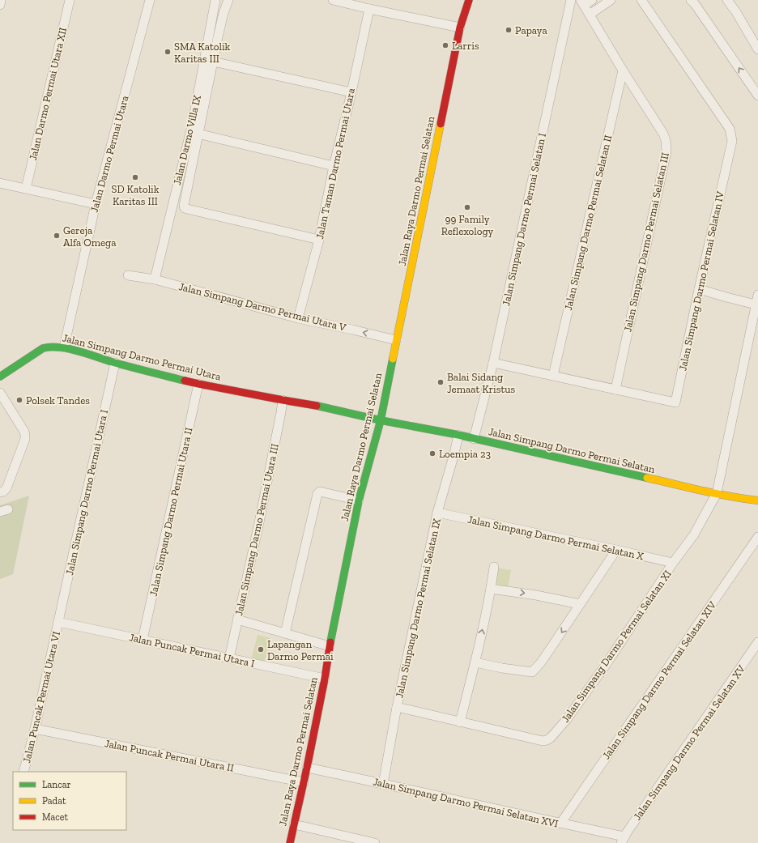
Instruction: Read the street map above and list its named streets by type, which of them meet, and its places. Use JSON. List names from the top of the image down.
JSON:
{
  "streets": {
    "street": [
      "Jalan Darmo Permai Utara XII",
      "Jalan Darmo Villa IX",
      "Jalan Darmo Permai Utara",
      "Jalan Taman Darmo Permai Utara",
      "Jalan Raya Darmo Permai Selatan",
      "Jalan Simpang Darmo Permai Selatan I",
      "Jalan Simpang Darmo Permai Selatan II",
      "Jalan Simpang Darmo Permai Selatan III",
      "Jalan Simpang Darmo Permai Selatan IV",
      "Jalan Simpang Darmo Permai Utara V",
      "Jalan Simpang Darmo Permai Utara",
      "Jalan Simpang Darmo Permai Selatan",
      "Jalan Simpang Darmo Permai Utara I",
      "Jalan Simpang Darmo Permai Utara II",
      "Jalan Simpang Darmo Permai Utara III",
      "Jalan Simpang Darmo Permai Selatan X",
      "Jalan Simpang Darmo Permai Selatan IX",
      "Jalan Simpang Darmo Permai Selatan XI",
      "Jalan Puncak Permai Utara I",
      "Jalan Simpang Darmo Permai Selatan XIV",
      "Jalan Puncak Permai Utara VI",
      "Jalan Simpang Darmo Permai Selatan XV",
      "Jalan Puncak Permai Utara II",
      "Jalan Simpang Darmo Permai Selatan XVI"
    ]
  },
  "crossings": [
    ["Jalan Darmo Villa IX", "Jalan Simpang Darmo Permai Utara V"],
    ["Jalan Darmo Permai Utara", "Jalan Simpang Darmo Permai Utara"],
    ["Jalan Taman Darmo Permai Utara", "Jalan Simpang Darmo Permai Utara V"],
    ["Jalan Raya Darmo Permai Selatan", "Jalan Simpang Darmo Permai Utara V"],
    ["Jalan Raya Darmo Permai Selatan", "Jalan Simpang Darmo Permai Utara"],
    ["Jalan Raya Darmo Permai Selatan", "Jalan Simpang Darmo Permai Selatan"],
    ["Jalan Raya Darmo Permai Selatan", "Jalan Puncak Permai Utara I"],
    ["Jalan Raya Darmo Permai Selatan", "Jalan Puncak Permai Utara II"],
    ["Jalan Raya Darmo Permai Selatan", "Jalan Simpang Darmo Permai Selatan XVI"],
    ["Jalan Simpang Darmo Permai Selatan I", "Jalan Simpang Darmo Permai Selatan IV"],
    ["Jalan Simpang Darmo Permai Selatan I", "Jalan Simpang Darmo Permai Selatan"],
    ["Jalan Simpang Darmo Permai Selatan II", "Jalan Simpang Darmo Permai Selatan III"],
    ["Jalan Simpang Darmo Permai Selatan II", "Jalan Simpang Darmo Permai Selatan IV"],
    ["Jalan Simpang Darmo Permai Selatan III", "Jalan Simpang Darmo Permai Selatan IV"],
    ["Jalan Simpang Darmo Permai Utara", "Jalan Simpang Darmo Permai Selatan"],
    ["Jalan Simpang Darmo Permai Utara", "Jalan Simpang Darmo Permai Utara I"],
    ["Jalan Simpang Darmo Permai Utara", "Jalan Simpang Darmo Permai Utara II"],
    ["Jalan Simpang Darmo Permai Utara", "Jalan Simpang Darmo Permai Utara III"],
    ["Jalan Simpang Darmo Permai Selatan", "Jalan Simpang Darmo Permai Selatan IX"],
    ["Jalan Simpang Darmo Permai Selatan", "Jalan Simpang Darmo Permai Selatan XI"],
    ["Jalan Simpang Darmo Permai Utara I", "Jalan Puncak Permai Utara I"],
    ["Jalan Simpang Darmo Permai Utara I", "Jalan Puncak Permai Utara VI"],
    ["Jalan Simpang Darmo Permai Utara II", "Jalan Puncak Permai Utara I"],
    ["Jalan Simpang Darmo Permai Utara III", "Jalan Puncak Permai Utara I"],
    ["Jalan Simpang Darmo Permai Selatan X", "Jalan Simpang Darmo Permai Selatan IX"],
    ["Jalan Simpang Darmo Permai Selatan X", "Jalan Simpang Darmo Permai Selatan XI"],
    ["Jalan Simpang Darmo Permai Selatan IX", "Jalan Simpang Darmo Permai Selatan XI"],
    ["Jalan Simpang Darmo Permai Selatan IX", "Jalan Simpang Darmo Permai Selatan XVI"],
    ["Jalan Puncak Permai Utara I", "Jalan Puncak Permai Utara VI"],
    ["Jalan Simpang Darmo Permai Selatan XIV", "Jalan Simpang Darmo Permai Selatan XVI"],
    ["Jalan Puncak Permai Utara VI", "Jalan Puncak Permai Utara II"],
    ["Jalan Simpang Darmo Permai Selatan XV", "Jalan Simpang Darmo Permai Selatan XVI"]
  ],
  "one_way": ["Jalan Simpang Darmo Permai Utara V"],
  "places": [
    "Papaya",
    "Larris",
    "SMA Katolik Karitas III",
    "SD Katolik Karitas III",
    "99 Family Reflexology",
    "Gereja Alfa Omega",
    "Balai Sidang Jemaat Kristus",
    "Polsek Tandes",
    "Loempia 23",
    "Lapangan Darmo Permai"
  ],
  "legend": ["Lancar", "Padat", "Macet"]
}
